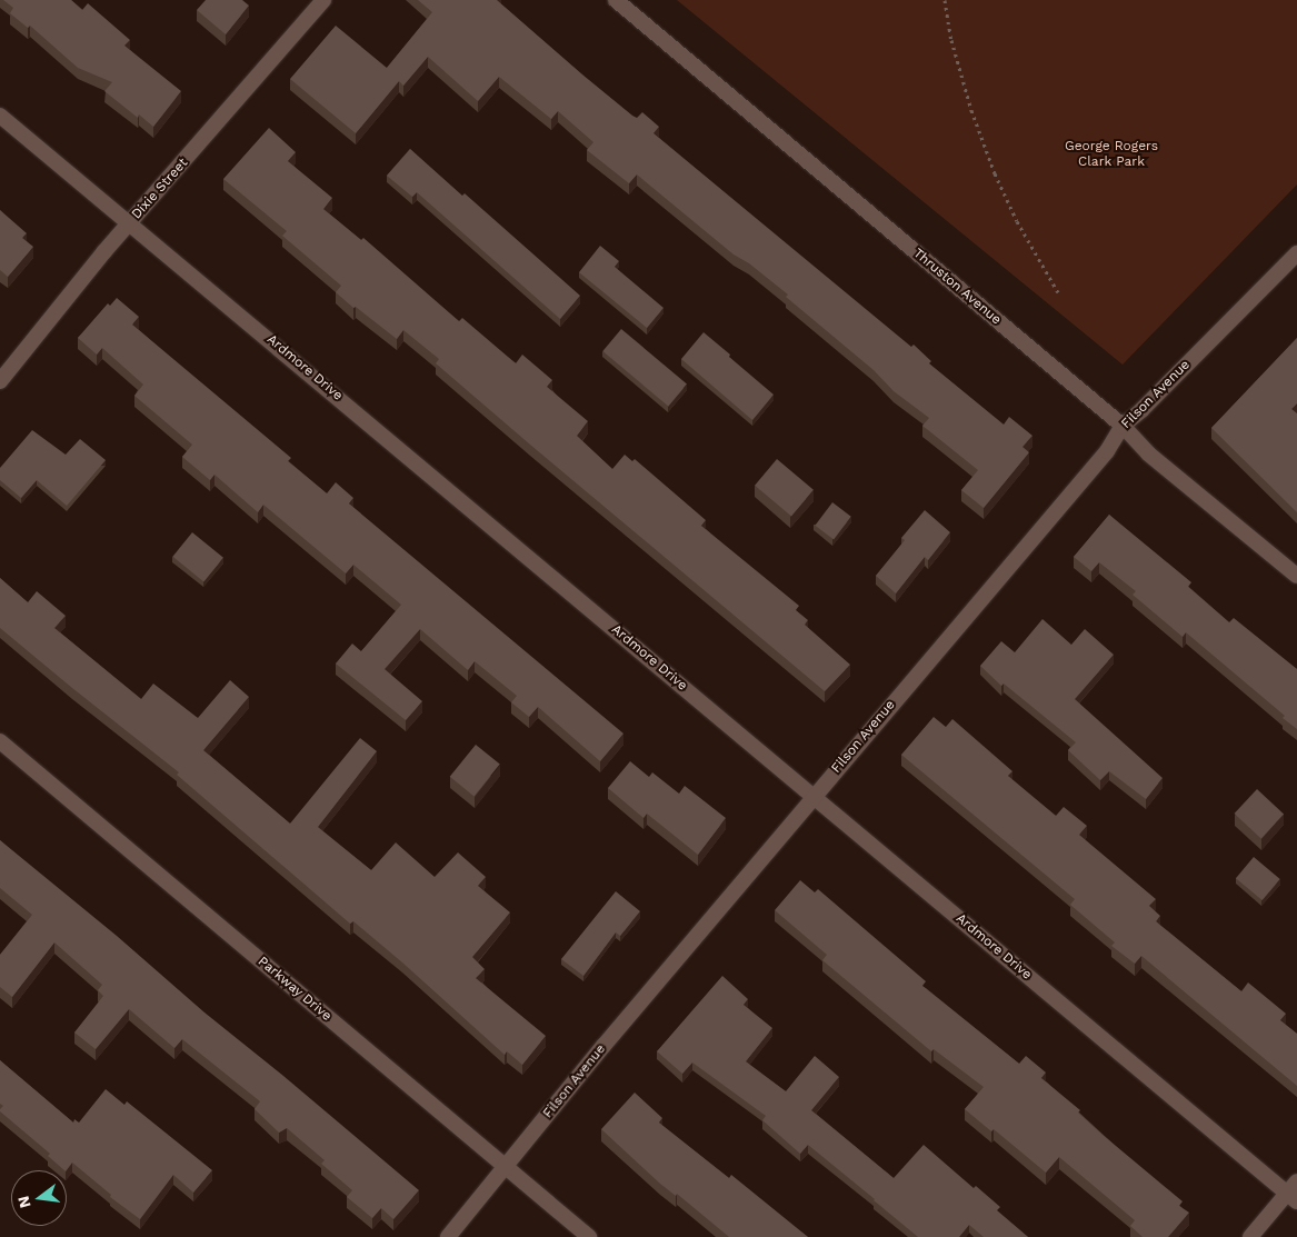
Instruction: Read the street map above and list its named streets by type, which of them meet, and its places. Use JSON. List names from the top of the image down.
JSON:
{
  "streets": {
    "street": [
      "Dixie Street",
      "Thruston Avenue",
      "Ardmore Drive",
      "Filson Avenue",
      "Parkway Drive"
    ]
  },
  "crossings": [
    ["Dixie Street", "Ardmore Drive"],
    ["Thruston Avenue", "Filson Avenue"],
    ["Ardmore Drive", "Filson Avenue"],
    ["Filson Avenue", "Parkway Drive"]
  ],
  "parks": ["George Rogers Clark Park"],
  "north": "left"
}
